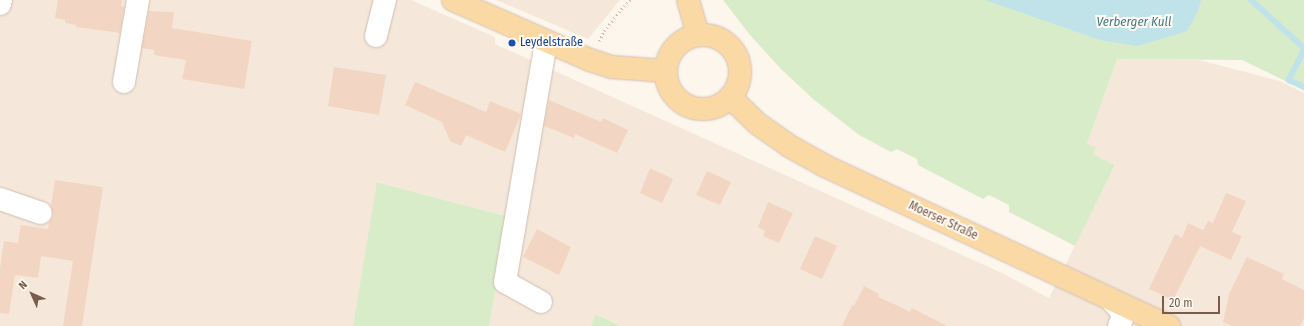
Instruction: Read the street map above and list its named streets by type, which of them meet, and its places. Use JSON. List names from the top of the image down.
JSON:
{
  "streets": {
    "main road": ["Moerser Straße"]
  },
  "water": ["Verberger Kull"],
  "places": ["Leydelstraße"],
  "scale_bar": "20 m",
  "north": "top left"
}
